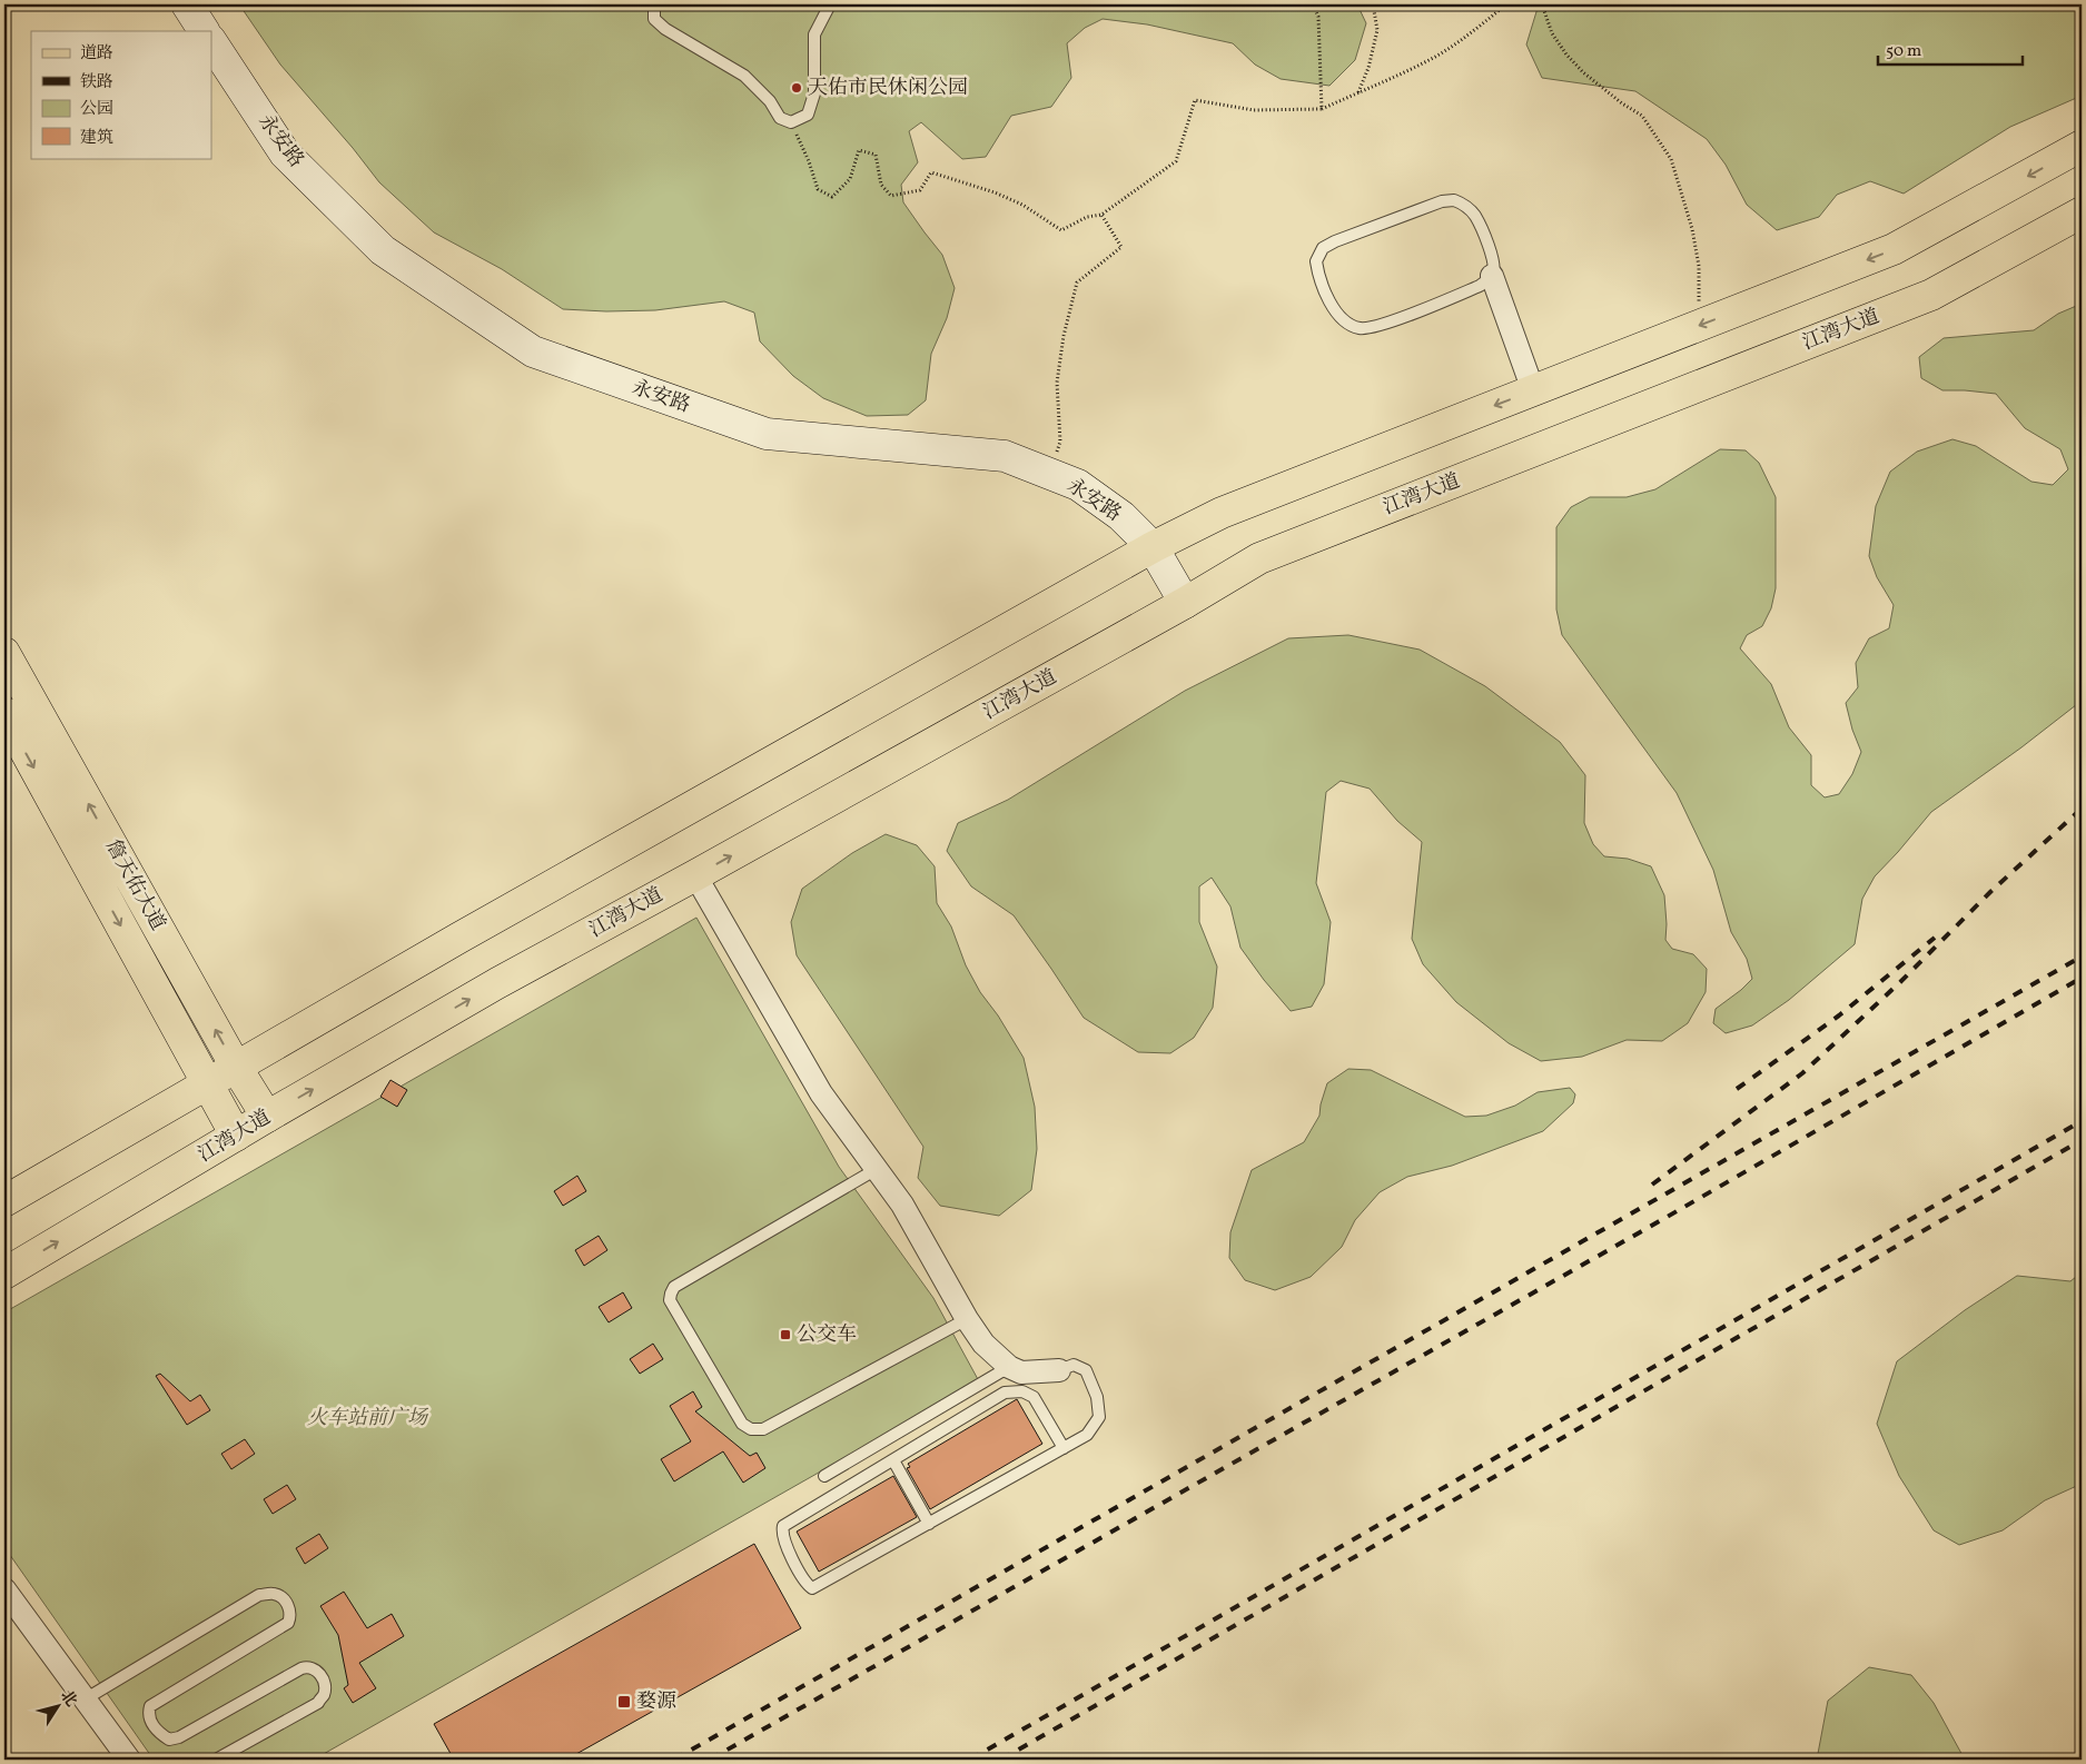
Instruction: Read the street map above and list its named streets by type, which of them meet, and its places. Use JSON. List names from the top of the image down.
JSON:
{
  "streets": {
    "main road": ["江湾大道", "詹天佑大道"],
    "street": ["永安路"]
  },
  "crossings": [
    ["永安路", "江湾大道"],
    ["江湾大道", "詹天佑大道"]
  ],
  "parks": ["火车站前广场"],
  "places": {
    "other": ["天佑市民休闲公园"],
    "transit": ["公交车", "婺源"]
  },
  "legend": [
    "道路",
    "铁路",
    "公园",
    "建筑"
  ],
  "scale_bar": "50 m",
  "north": "top right"
}
